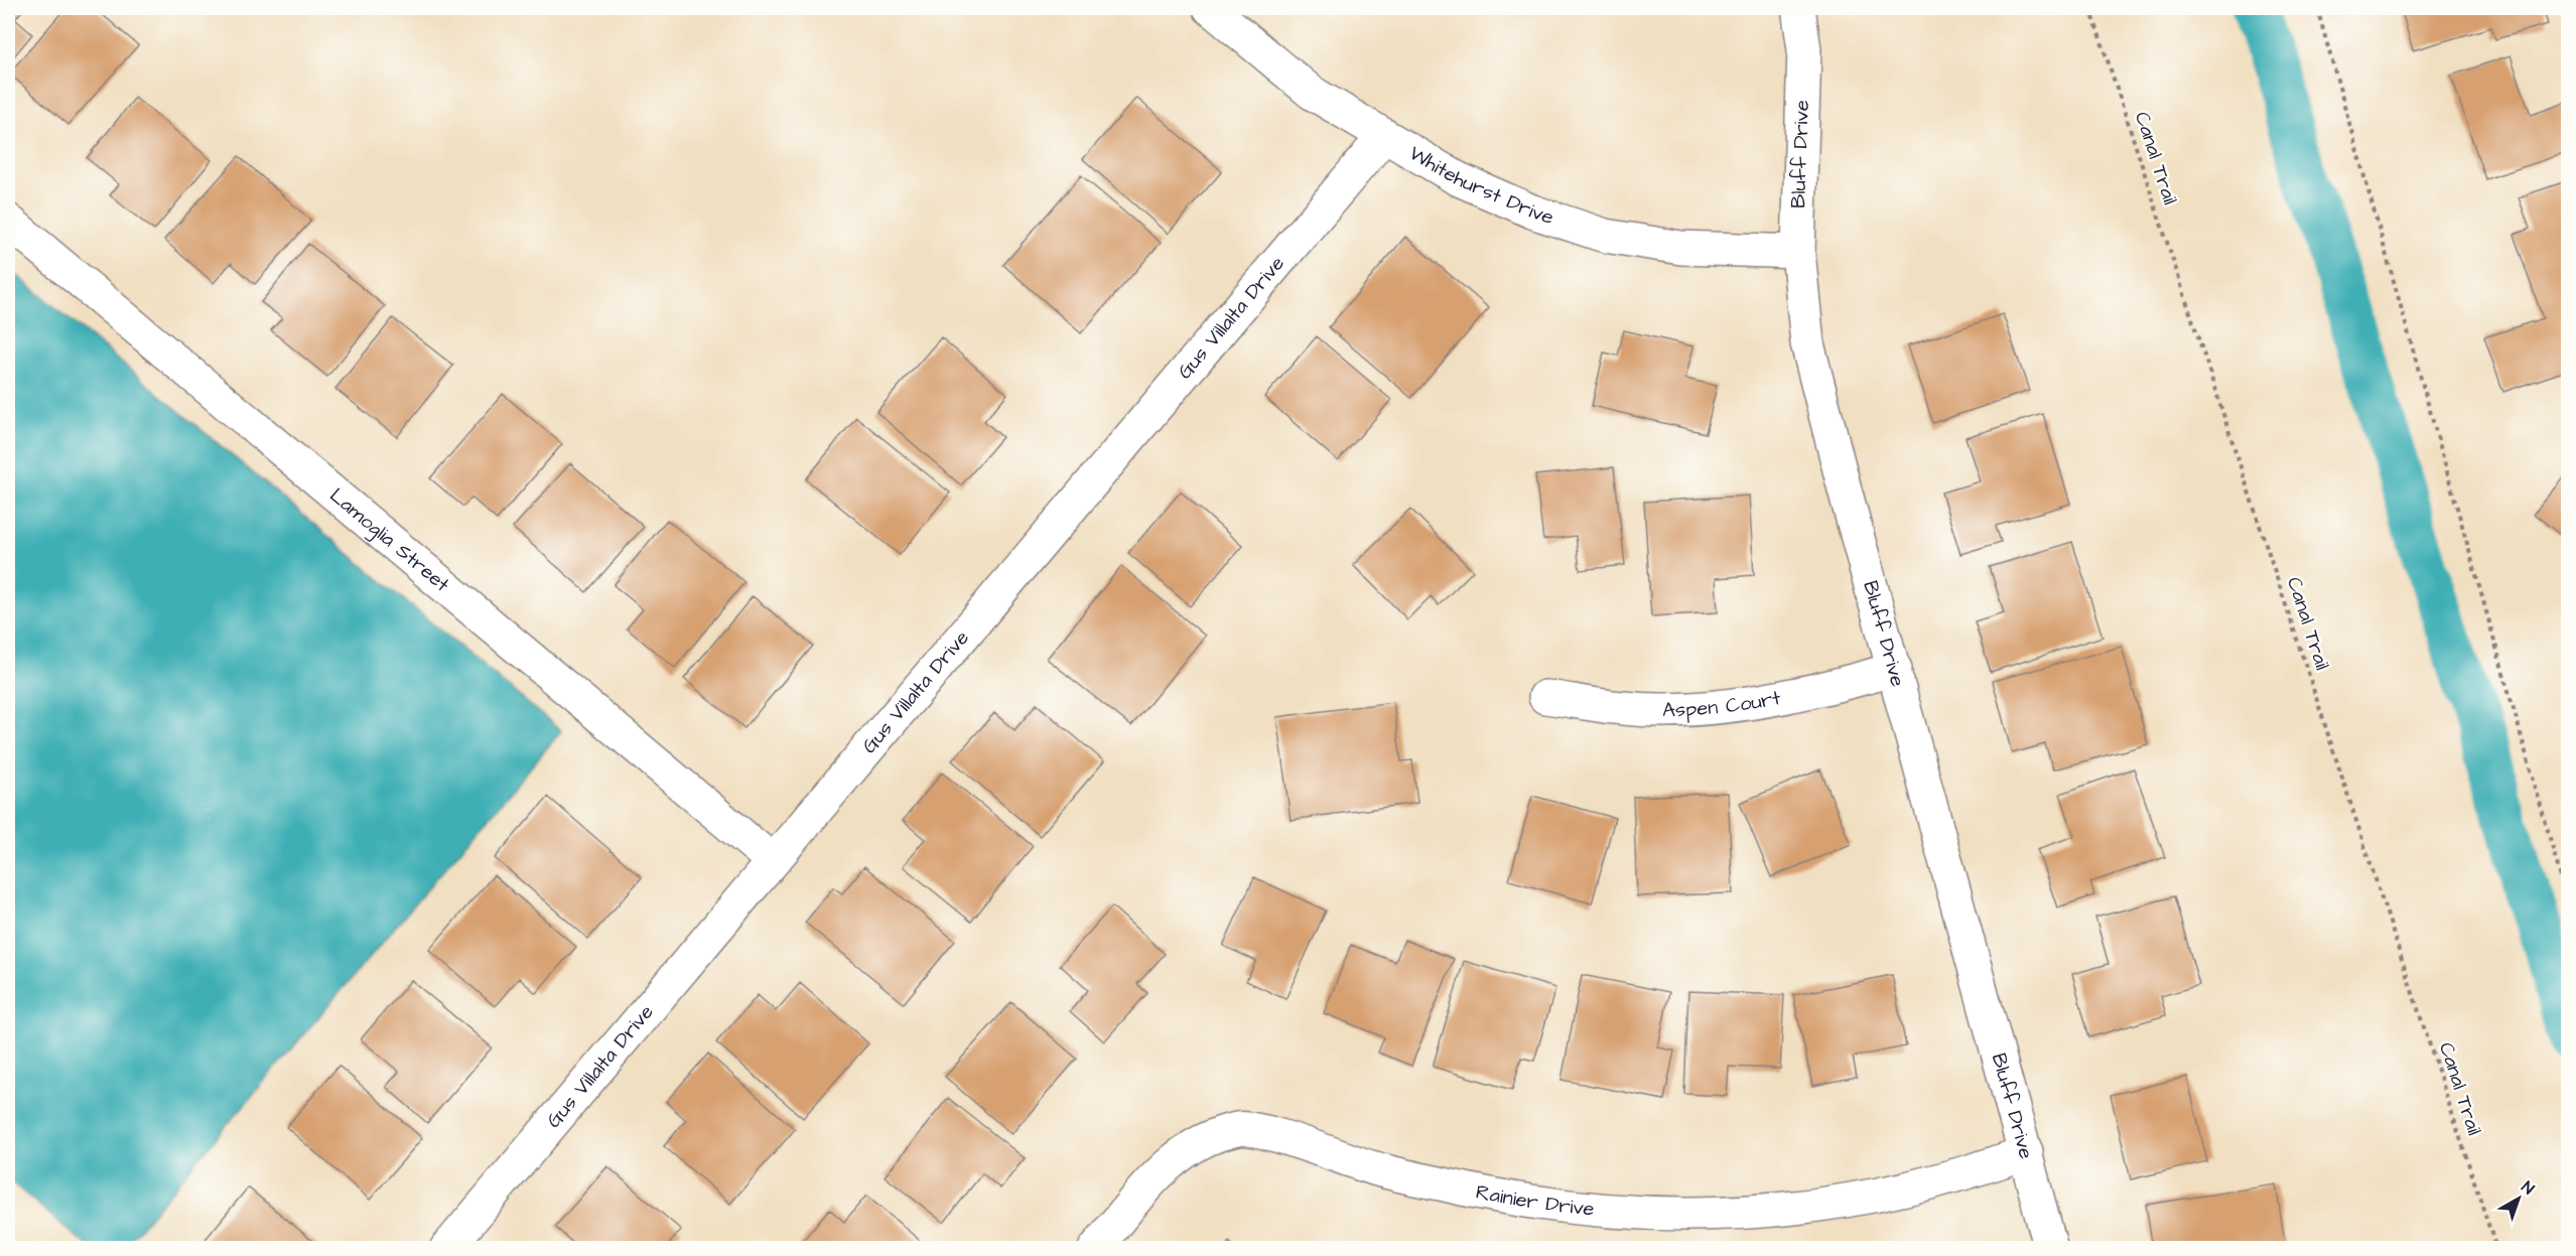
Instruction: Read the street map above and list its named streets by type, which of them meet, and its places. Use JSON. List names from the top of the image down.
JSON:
{
  "streets": {
    "street": [
      "Bluff Drive",
      "Whitehurst Drive",
      "Gus Villalta Drive",
      "Lamoglia Street",
      "Aspen Court",
      "Rainier Drive"
    ],
    "path": ["Canal Trail"]
  },
  "crossings": [
    ["Bluff Drive", "Whitehurst Drive"],
    ["Bluff Drive", "Aspen Court"],
    ["Bluff Drive", "Rainier Drive"],
    ["Whitehurst Drive", "Gus Villalta Drive"],
    ["Gus Villalta Drive", "Lamoglia Street"]
  ],
  "north": "top right"
}
